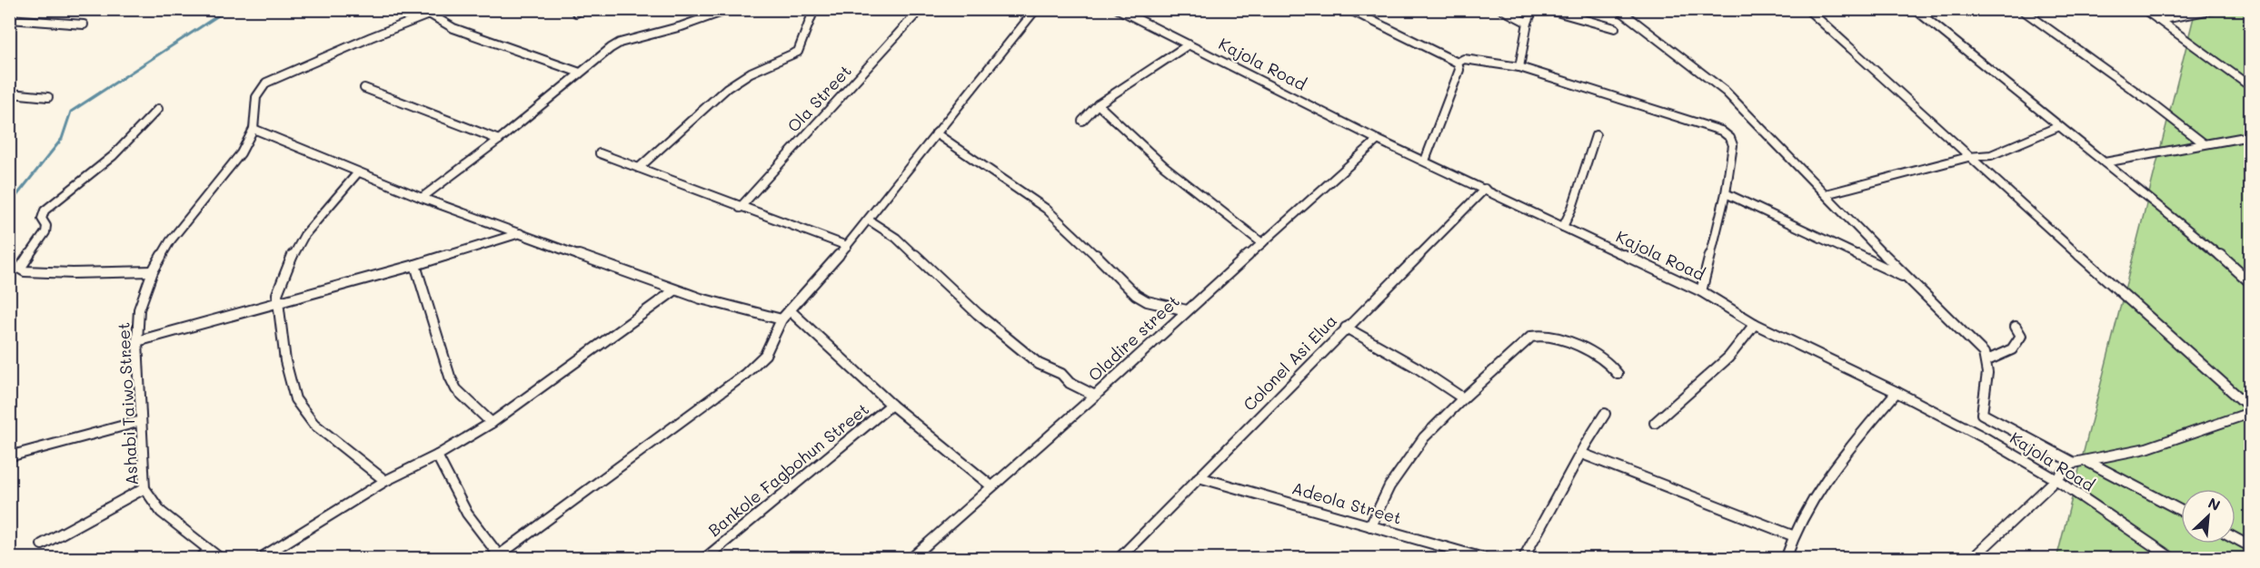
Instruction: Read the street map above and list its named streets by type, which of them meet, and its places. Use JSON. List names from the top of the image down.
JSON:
{
  "streets": {
    "street": [
      "Kajola Road",
      "Ola Street",
      "Oladire street",
      "Colonel Asi Elua",
      "Ashabi Taiwo Street",
      "Bankole Fagbohun Street",
      "Adeola Street"
    ]
  },
  "crossings": [
    ["Kajola Road", "Oladire street"],
    ["Kajola Road", "Colonel Asi Elua"],
    ["Colonel Asi Elua", "Adeola Street"]
  ],
  "north": "top right"
}
